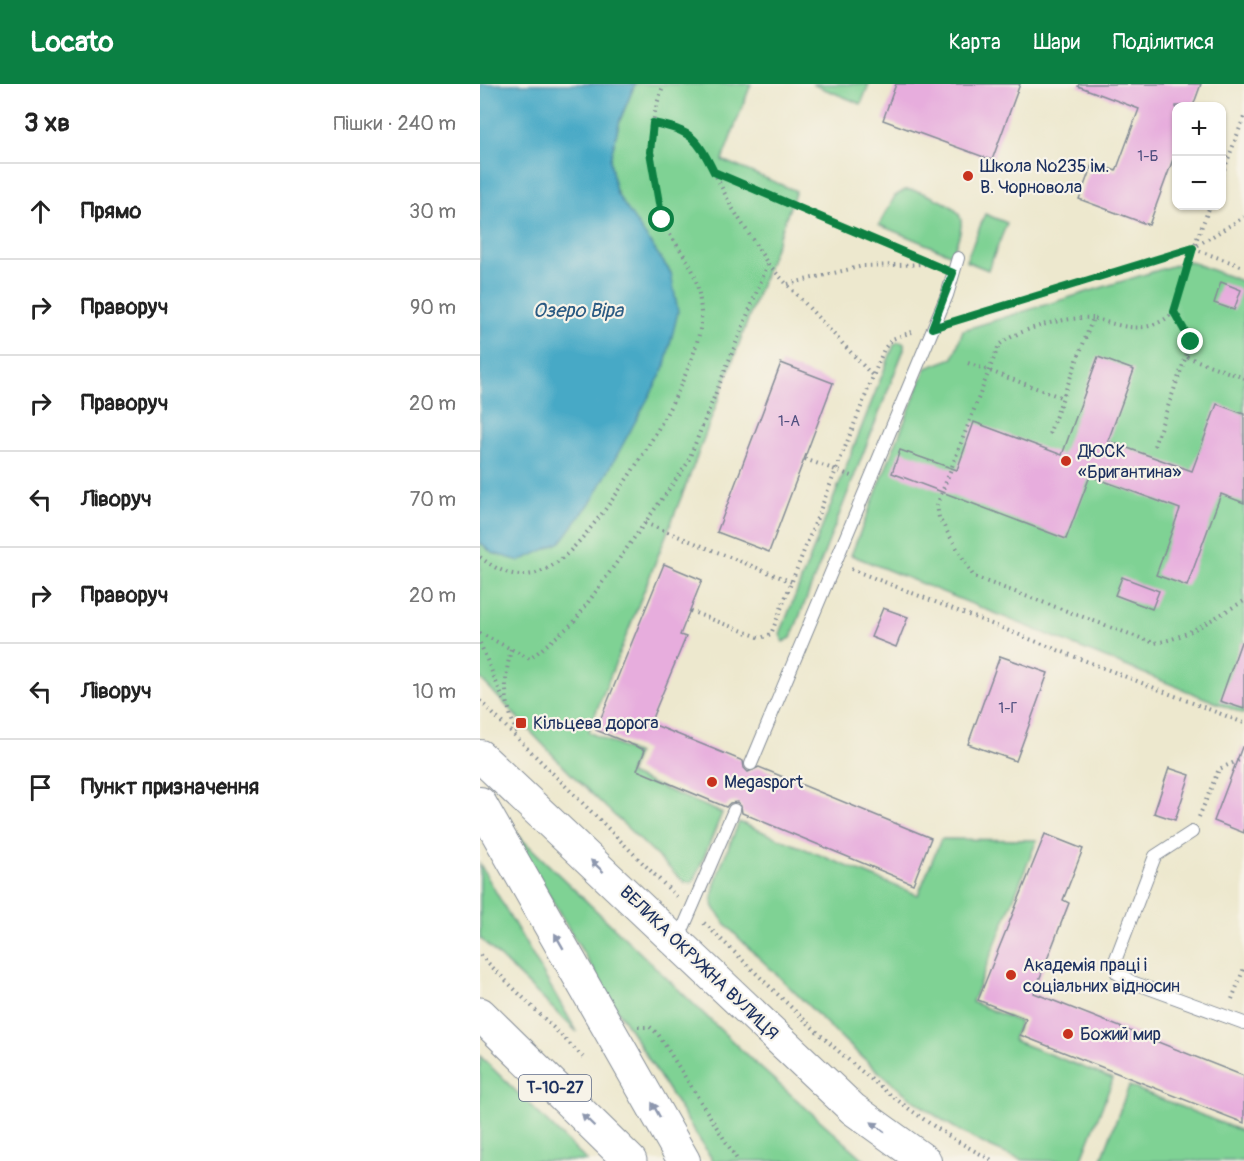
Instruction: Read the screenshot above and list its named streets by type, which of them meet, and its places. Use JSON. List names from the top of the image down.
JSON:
{
  "streets": {
    "highway": ["Т-10-27"],
    "main road": ["ВЕЛИКА ОКРУЖНА ВУЛИЦЯ"]
  },
  "water": ["Озеро Віра"],
  "places": {
    "other": [
      "Школа №235 ім. В. Чорновола",
      "ДЮСК «Бригантина»",
      "Megasport",
      "Академія праці і соціальних відносин",
      "Божий мир"
    ],
    "transit": ["Кільцева дорога"]
  },
  "house_numbers": ["1-Б", "1-А", "1-Г"],
  "page": {
    "header": "Locato",
    "nav": ["Карта", "Шари", "Поділитися"],
    "heading": ["3 хв", "Пішки · 240 m"],
    "map_buttons": ["+", "−"],
    "list": [
      ["Прямо", "30 m"],
      ["Праворуч", "90 m"],
      ["Праворуч", "20 m"],
      ["Ліворуч", "70 m"],
      ["Праворуч", "20 m"],
      ["Ліворуч", "10 m"],
      "Пункт призначення"
    ]
  }
}
